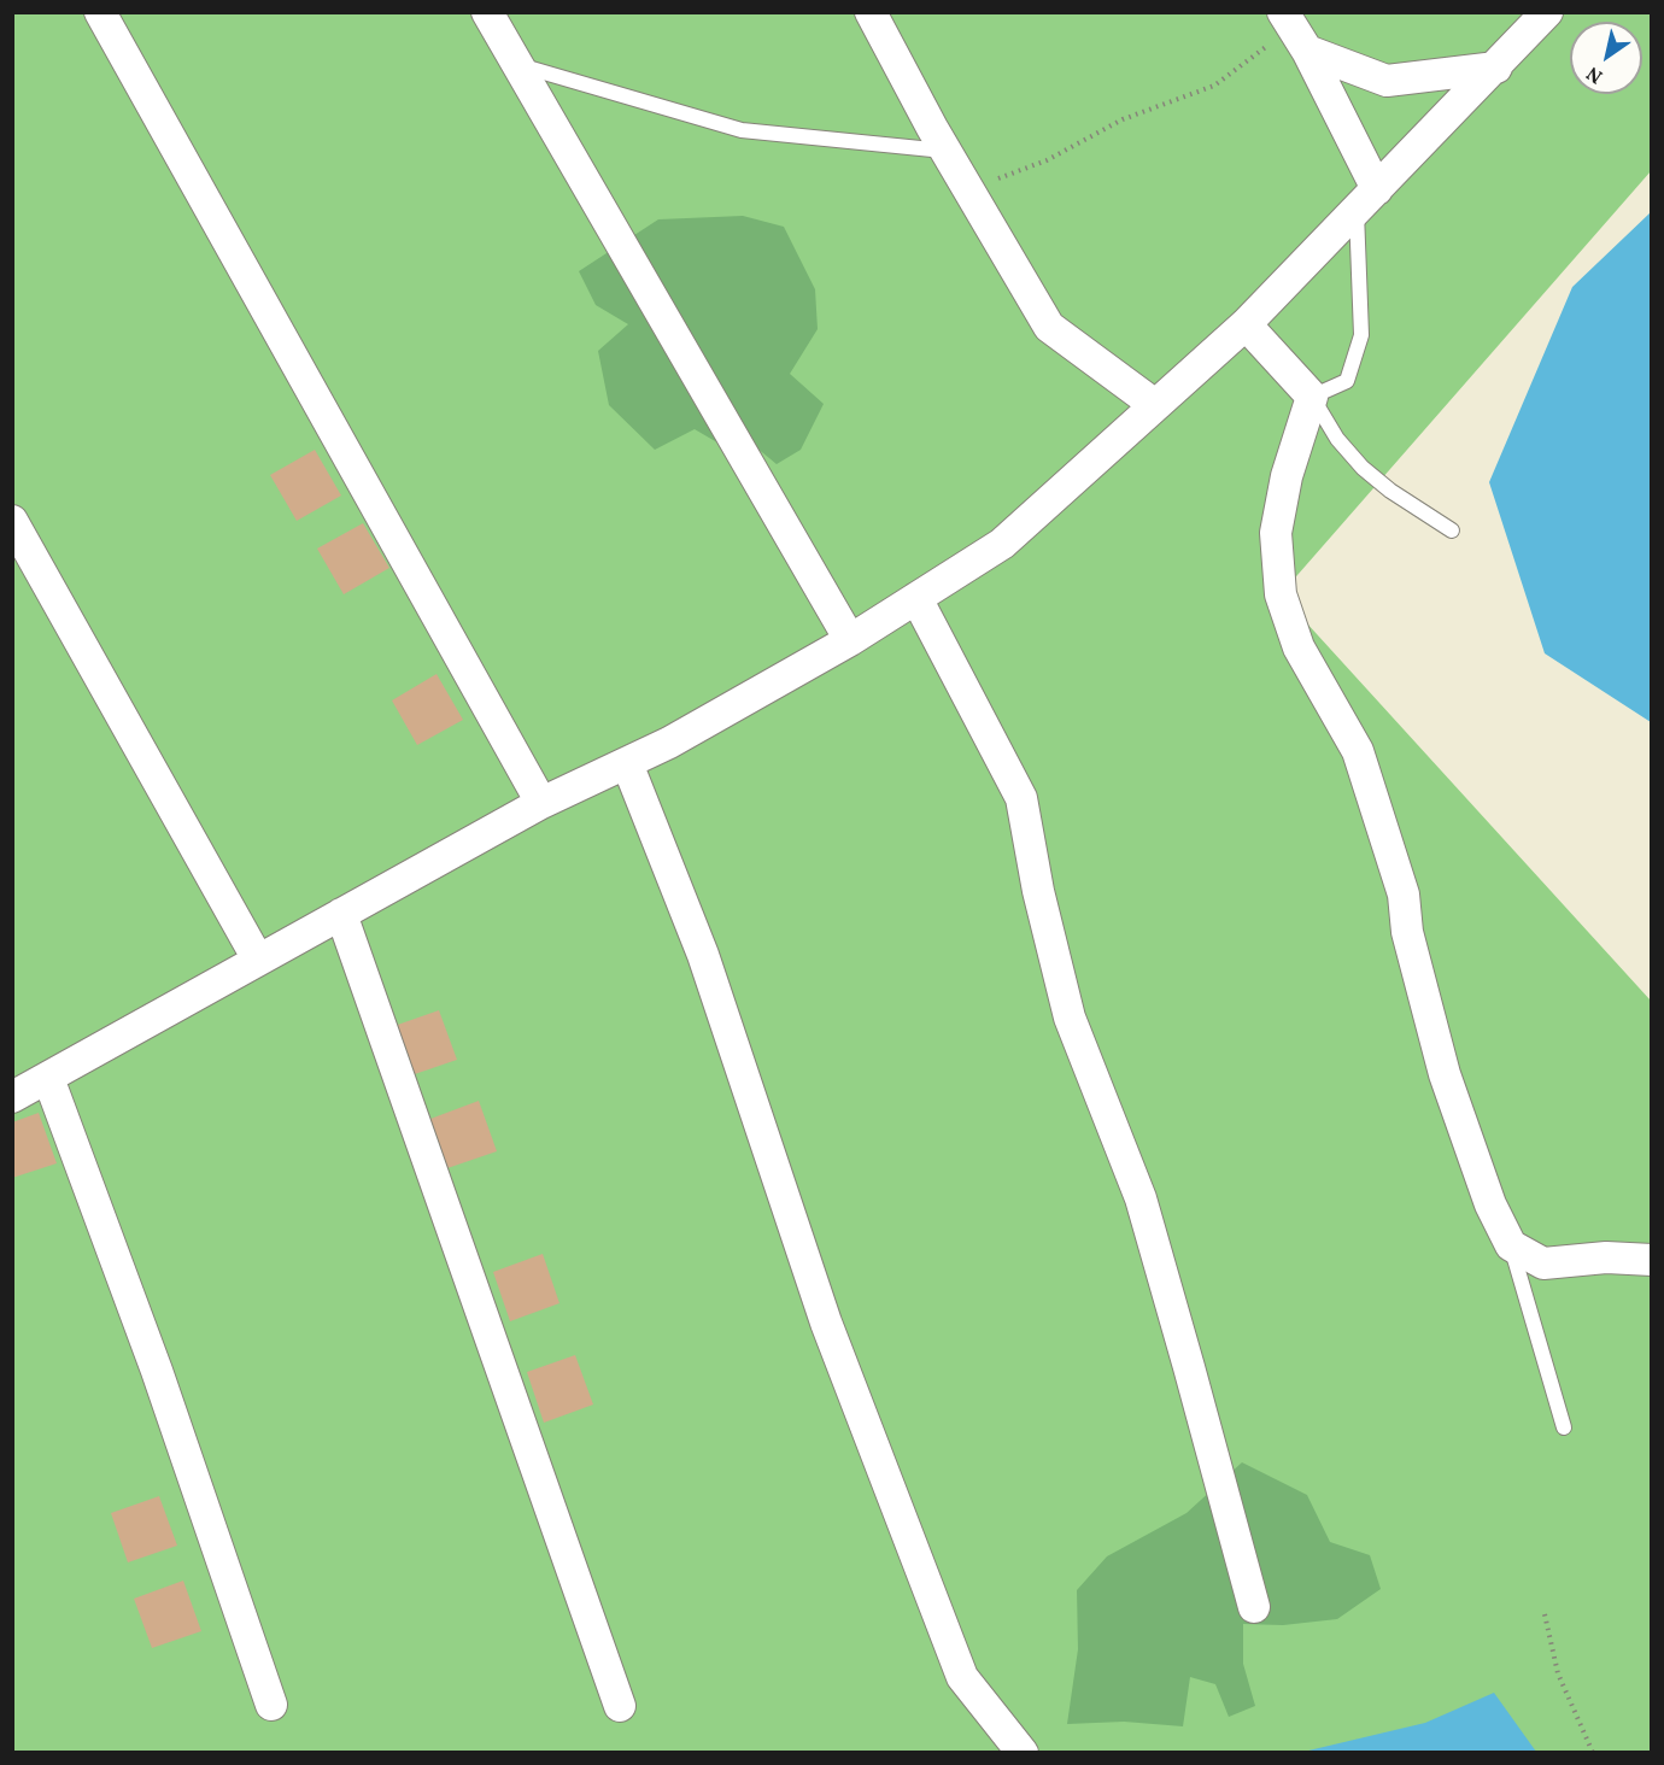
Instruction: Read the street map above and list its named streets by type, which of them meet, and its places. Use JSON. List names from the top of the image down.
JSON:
{
  "north": "bottom left"
}
